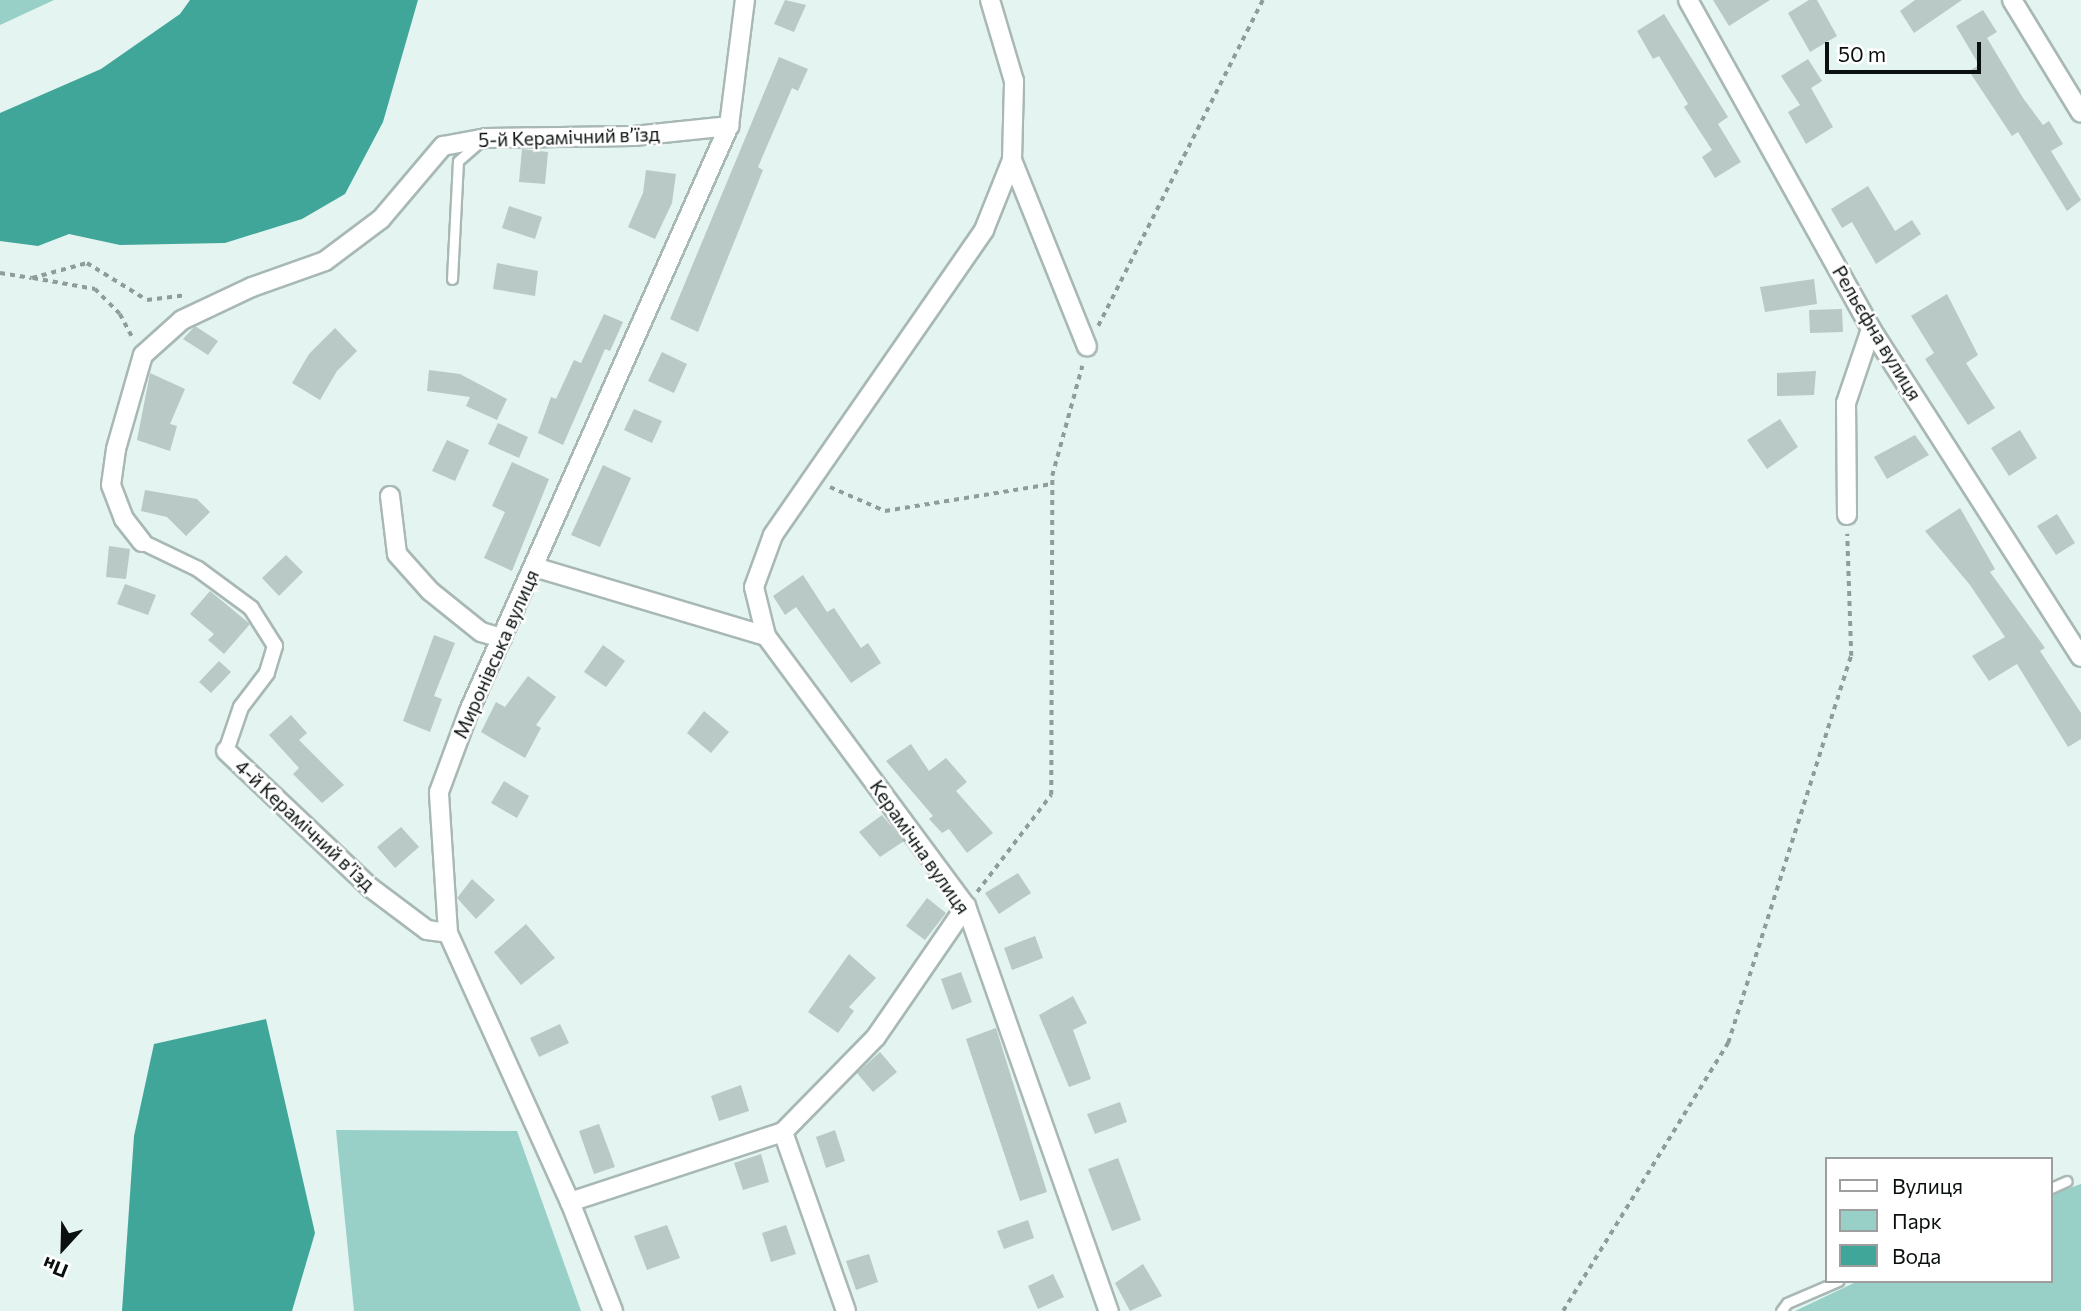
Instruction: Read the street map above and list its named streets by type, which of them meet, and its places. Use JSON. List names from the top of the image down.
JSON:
{
  "streets": {
    "street": [
      "5-й Керамічний в’їзд",
      "Рельєфна вулиця",
      "Миронівська вулиця",
      "4-й Керамічний в’їзд",
      "Керамічна вулиця"
    ]
  },
  "crossings": [
    ["5-й Керамічний в’їзд", "Миронівська вулиця"],
    ["5-й Керамічний в’їзд", "4-й Керамічний в’їзд"],
    ["Миронівська вулиця", "4-й Керамічний в’їзд"]
  ],
  "legend": ["Вулиця", "Парк", "Вода"],
  "scale_bar": "50 m",
  "north": "bottom"
}
